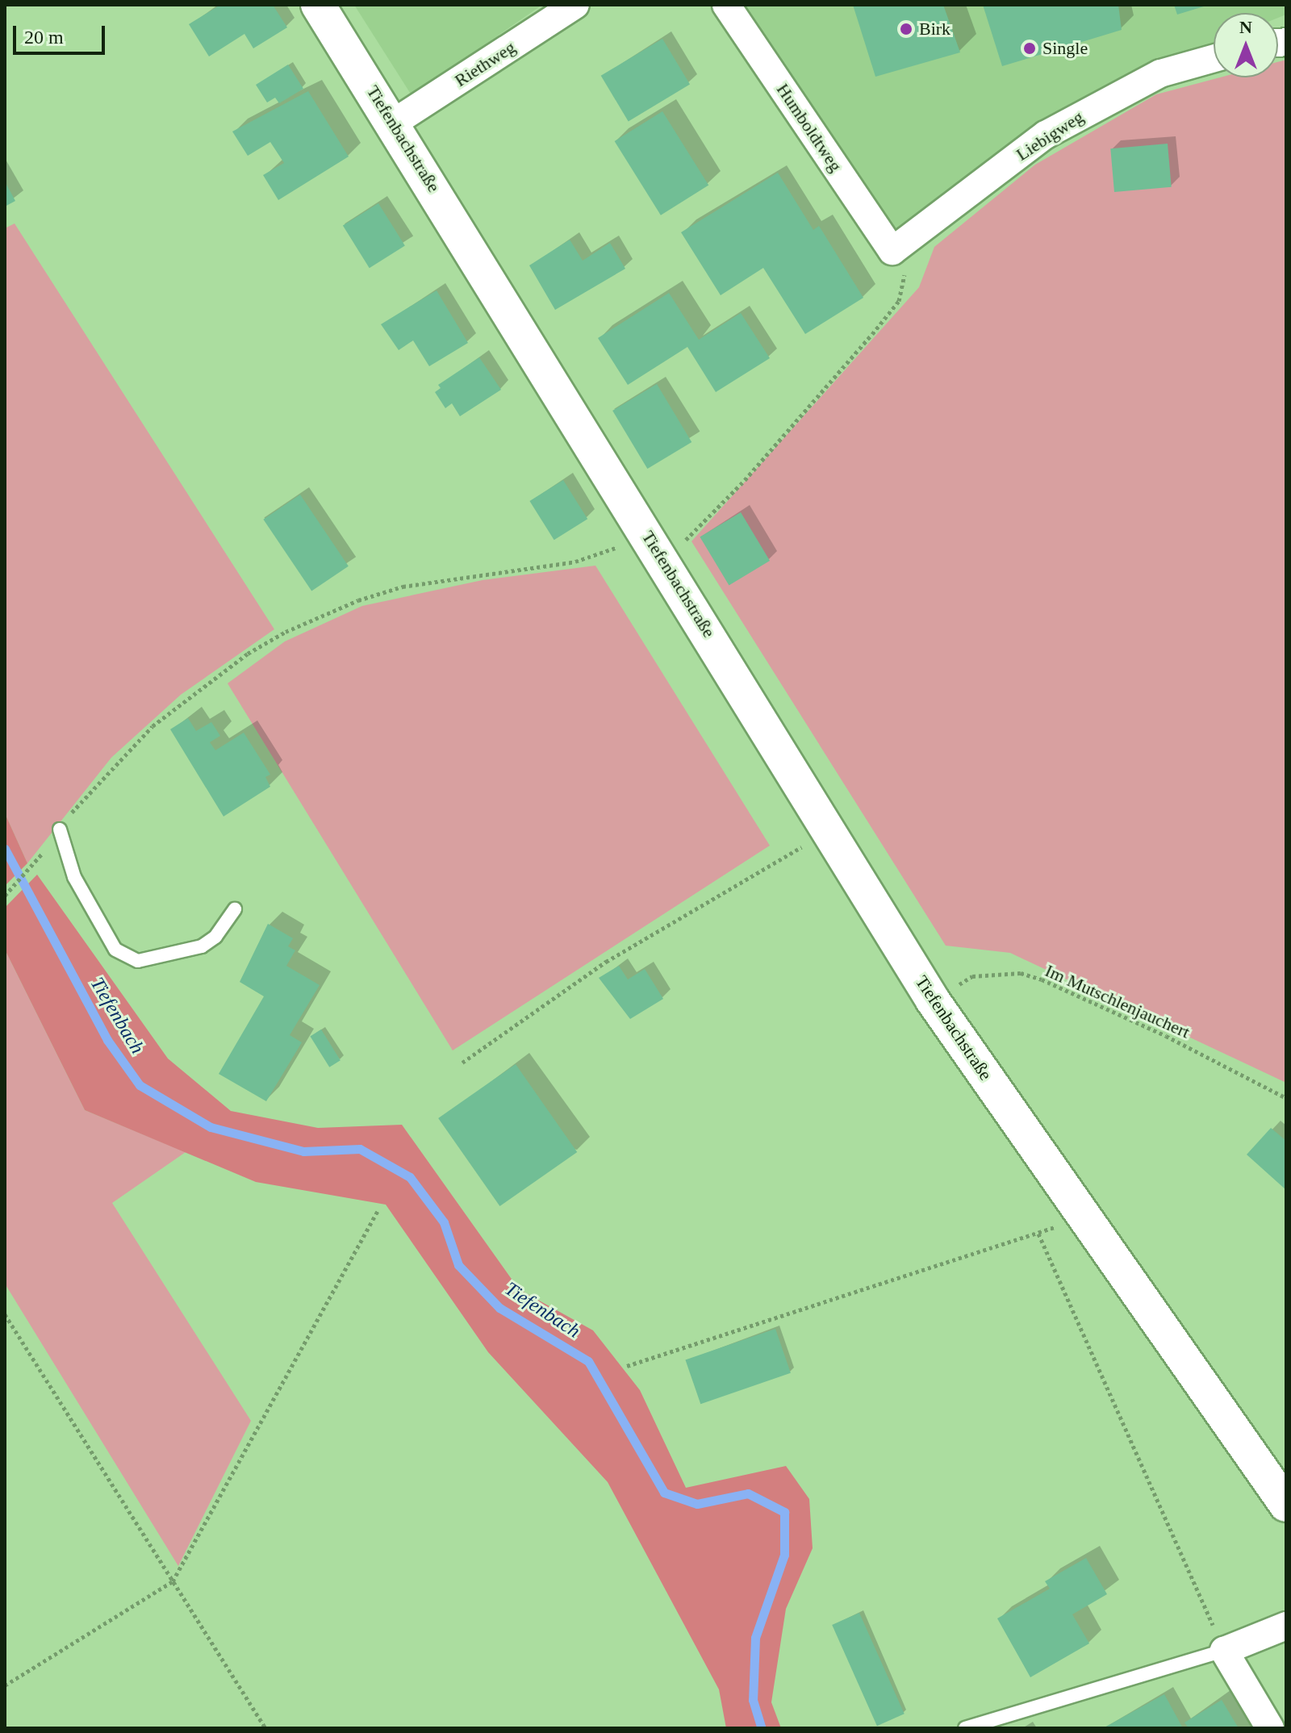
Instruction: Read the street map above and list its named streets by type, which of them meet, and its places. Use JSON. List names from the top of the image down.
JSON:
{
  "streets": {
    "street": [
      "Riethweg",
      "Humboldtweg",
      "Liebigweg",
      "Tiefenbachstraße"
    ],
    "path": ["Im Mutschlenjauchert"]
  },
  "crossings": [
    ["Riethweg", "Tiefenbachstraße"],
    ["Humboldtweg", "Liebigweg"],
    ["Tiefenbachstraße", "Im Mutschlenjauchert"]
  ],
  "water": ["Tiefenbach"],
  "places": ["Birk", "Single"],
  "scale_bar": "20 m",
  "north": "top"
}
